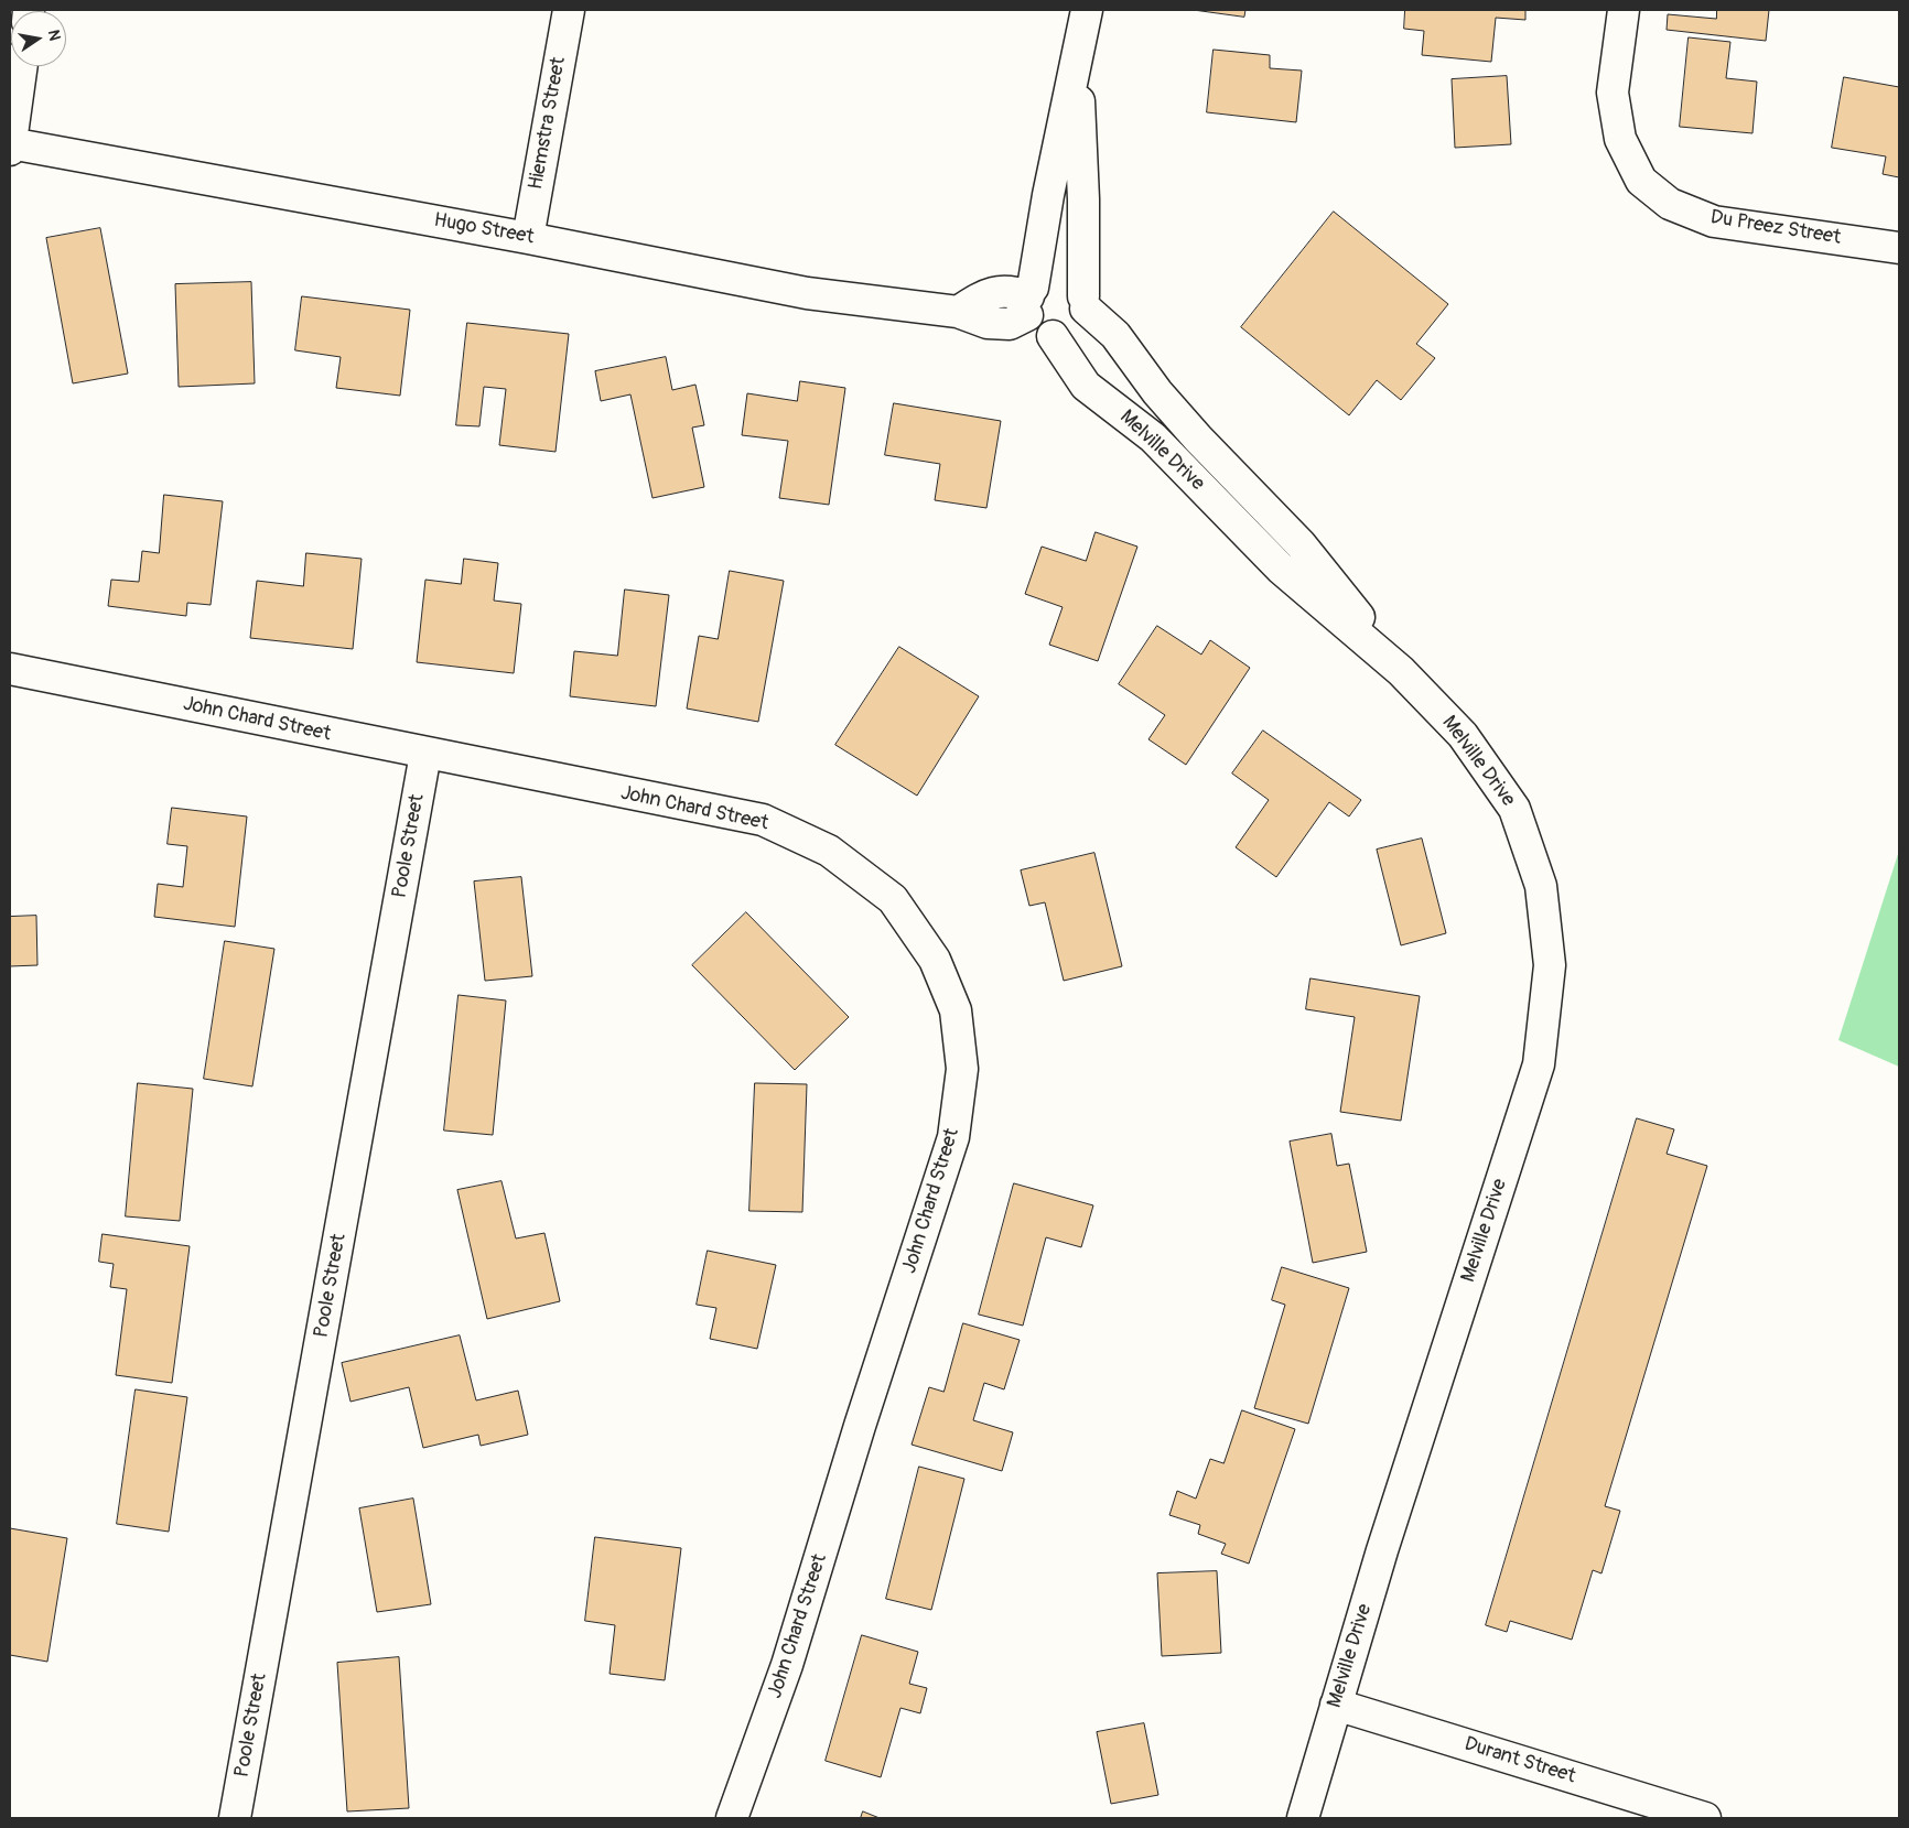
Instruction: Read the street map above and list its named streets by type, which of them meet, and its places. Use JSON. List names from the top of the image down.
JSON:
{
  "streets": {
    "street": [
      "Hiemstra Street",
      "Du Preez Street",
      "Hugo Street",
      "Melville Drive",
      "John Chard Street",
      "Poole Street",
      "Durant Street"
    ]
  },
  "crossings": [
    ["Hiemstra Street", "Hugo Street"],
    ["Hugo Street", "Melville Drive"],
    ["Melville Drive", "Durant Street"],
    ["John Chard Street", "Poole Street"]
  ],
  "north": "right"
}
